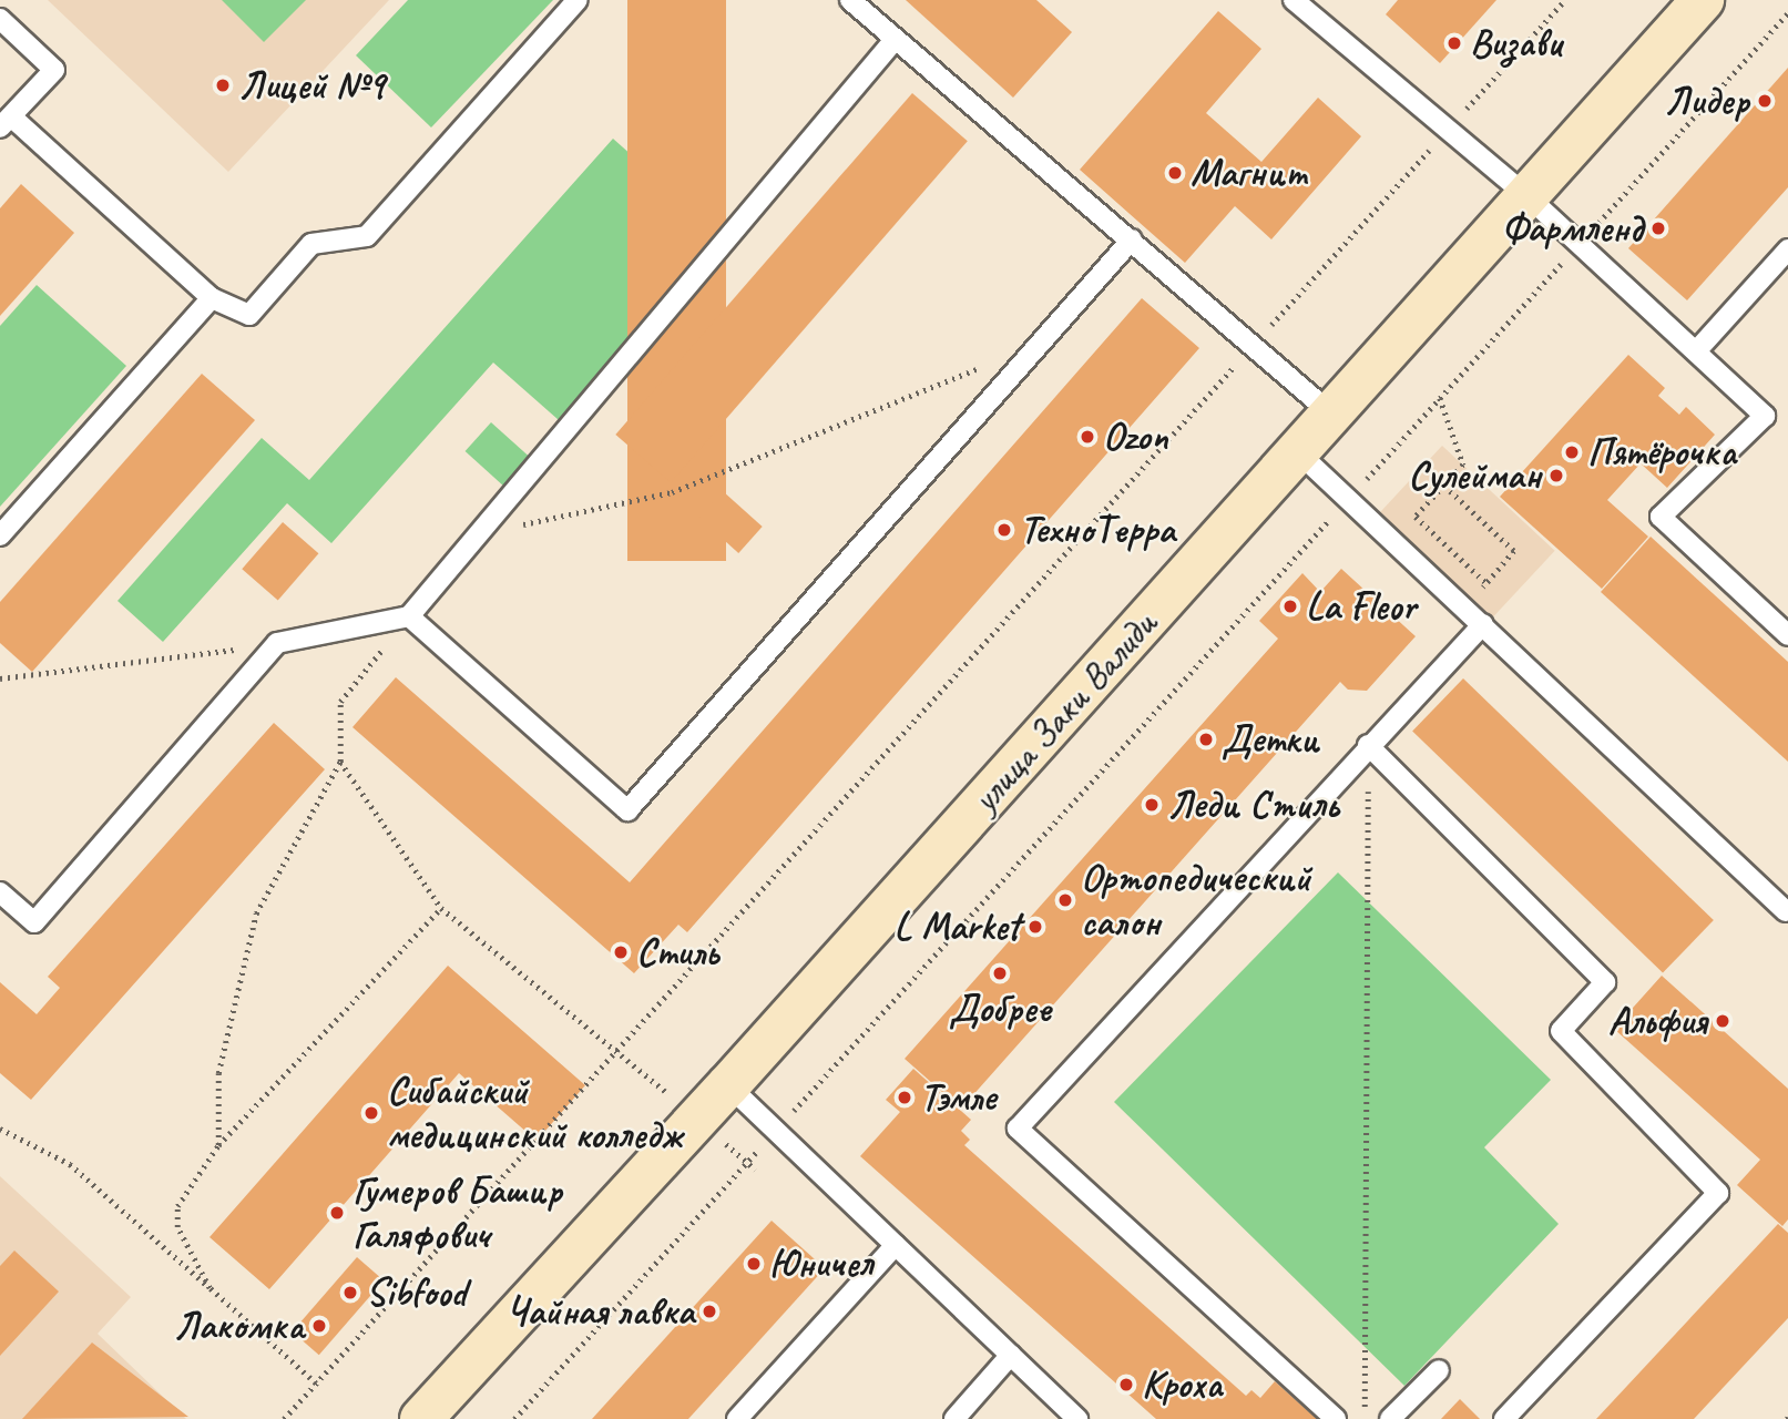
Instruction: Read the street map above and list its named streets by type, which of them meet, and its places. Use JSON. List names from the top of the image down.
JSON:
{
  "streets": {
    "street": ["улица Заки Валиди"]
  },
  "places": [
    "Визави",
    "Лицей №9",
    "Лидер",
    "Магнит",
    "Фармленд",
    "Ozon",
    "Пятёрочка",
    "Сулейман",
    "ТехноТерра",
    "La Fleor",
    "Детки",
    "Леди Стиль",
    "Ортопедический салон",
    "L Market",
    "Стиль",
    "Добрее",
    "Альфия",
    "Тэмле",
    "Сибайский медицинский колледж",
    "Гумеров Башир Галяфович",
    "Юничел",
    "Sibfood",
    "Чайная лавка",
    "Лакомка",
    "Кроха"
  ]
}
